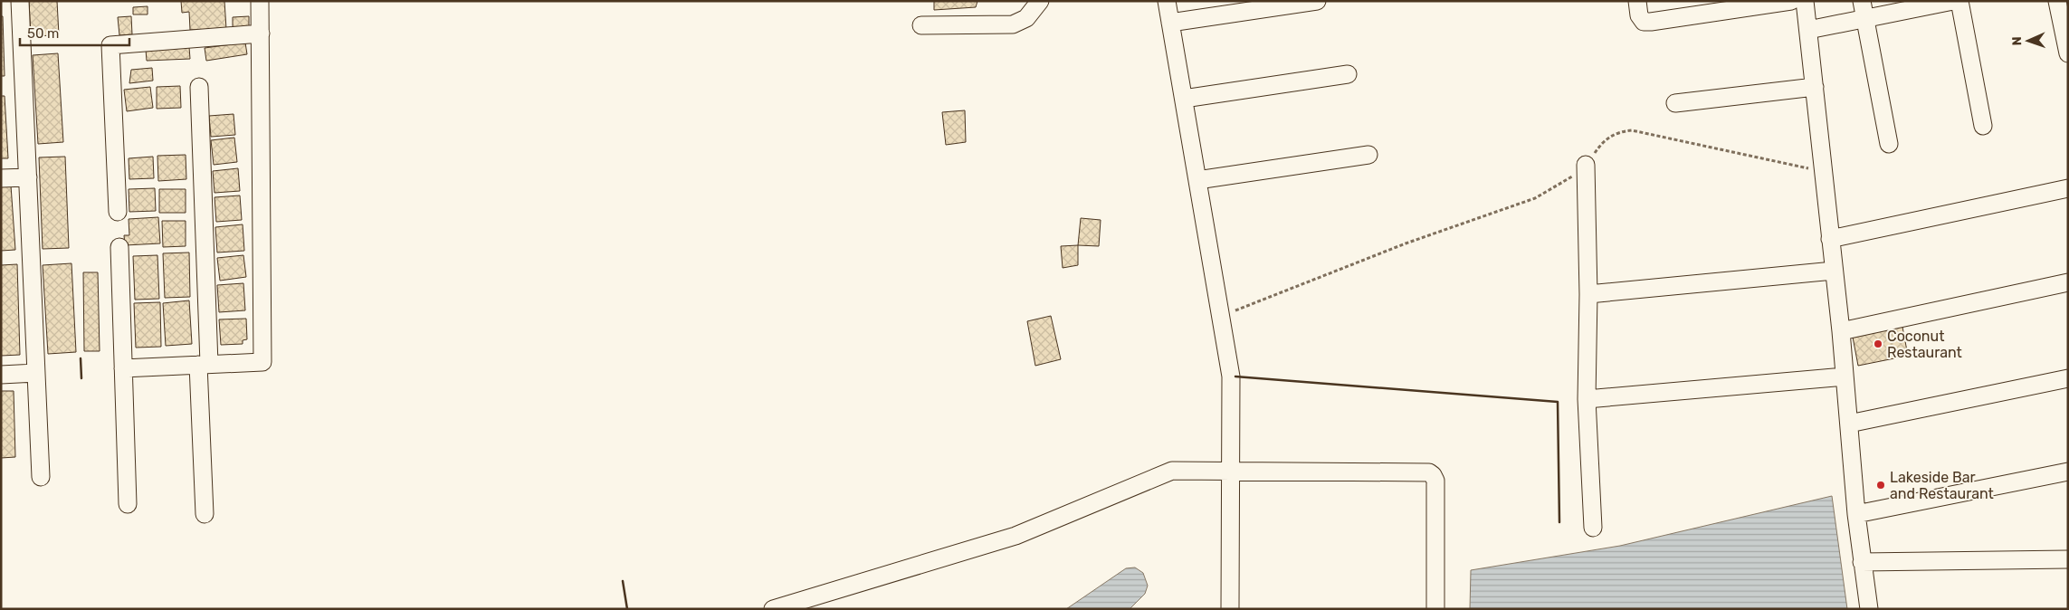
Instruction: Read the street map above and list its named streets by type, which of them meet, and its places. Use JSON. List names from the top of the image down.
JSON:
{
  "places": ["Coconut Restaurant", "Lakeside Bar and Restaurant"],
  "scale_bar": "50 m",
  "north": "left"
}
